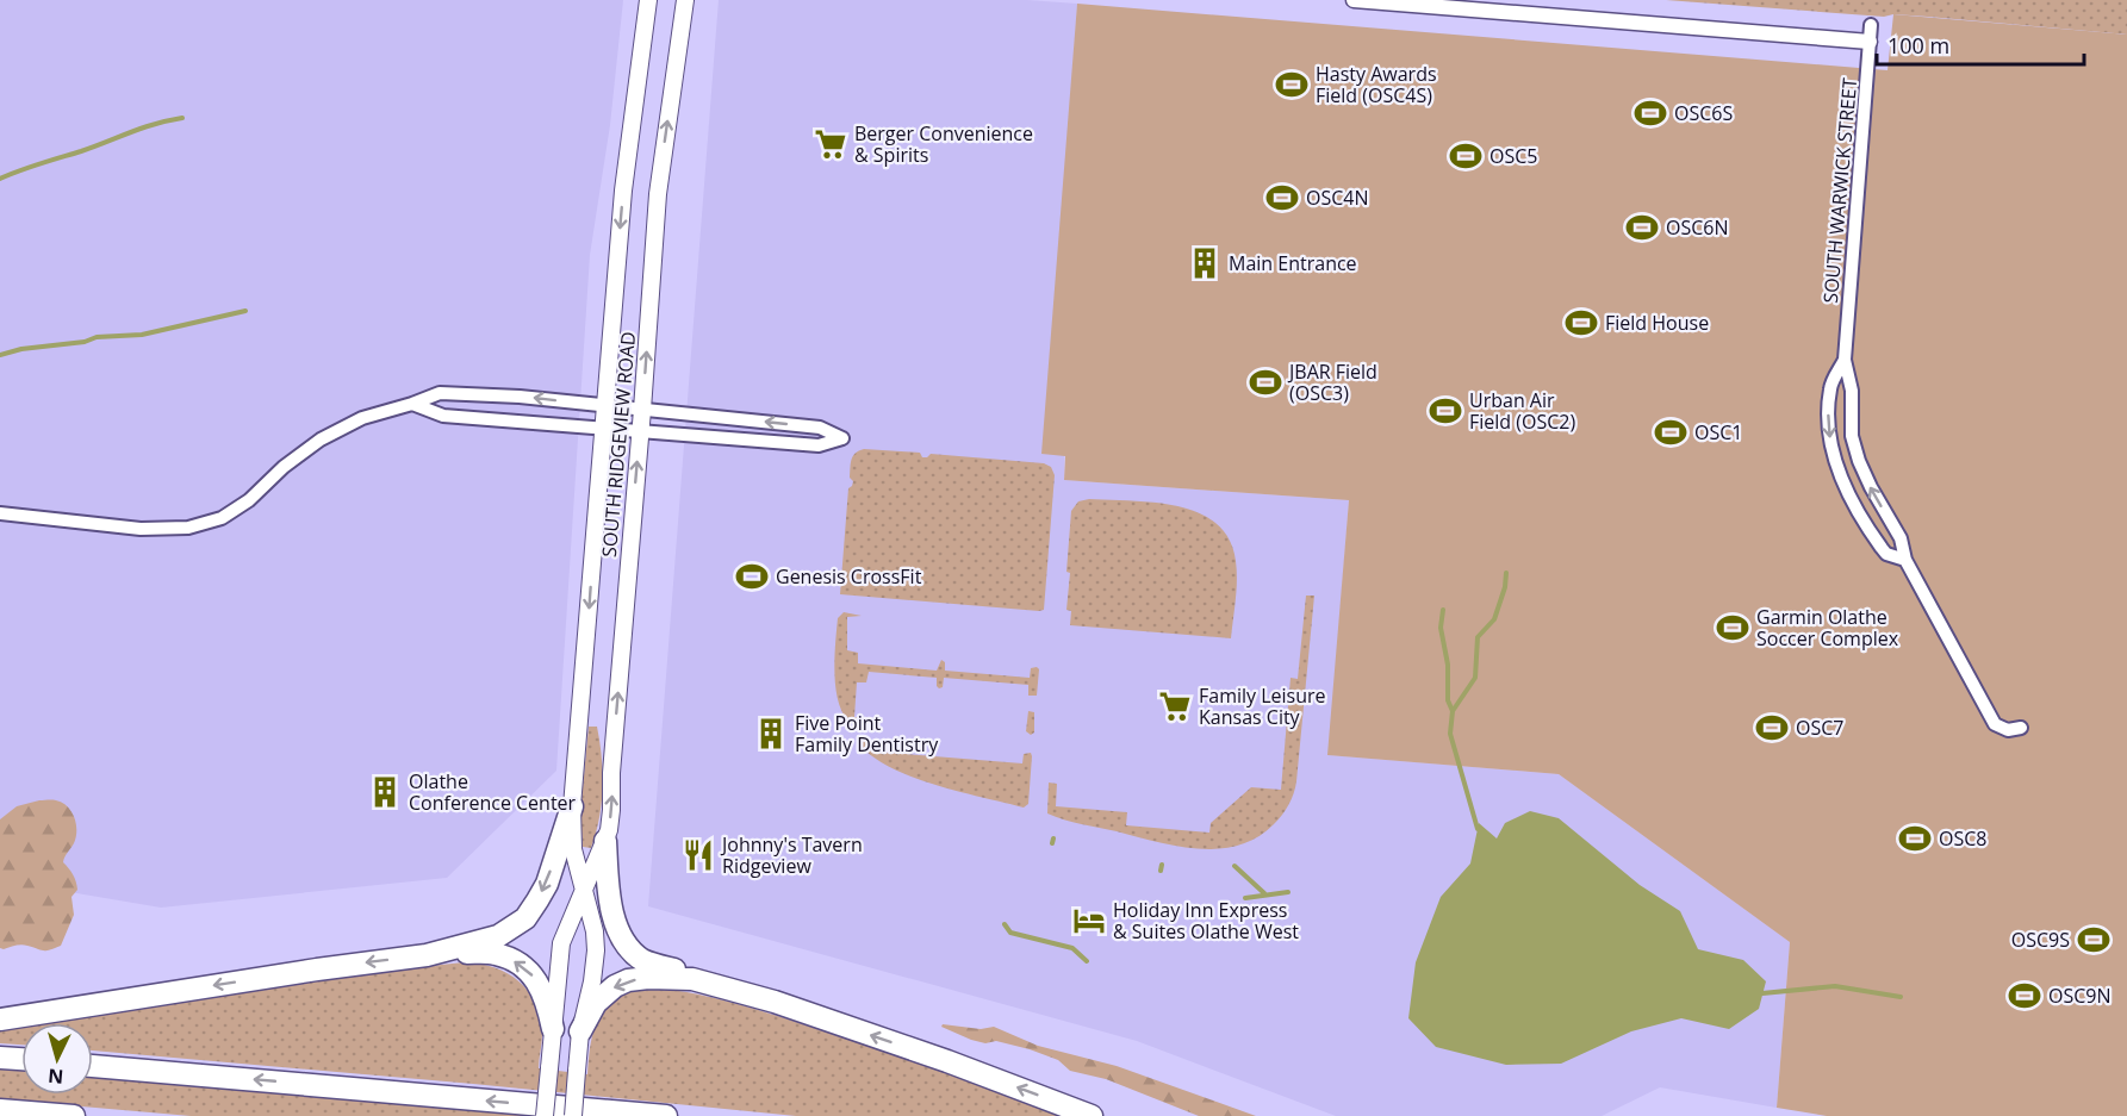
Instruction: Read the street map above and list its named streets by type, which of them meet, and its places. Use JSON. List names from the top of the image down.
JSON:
{
  "streets": {
    "main road": ["SOUTH RIDGEVIEW ROAD"],
    "street": ["SOUTH WARWICK STREET"]
  },
  "places": {
    "sports": [
      "Hasty Awards Field (OSC4S)",
      "OSC6S",
      "OSC5",
      "OSC4N",
      "OSC6N",
      "Field House",
      "JBAR Field (OSC3)",
      "Urban Air Field (OSC2)",
      "OSC1",
      "Genesis CrossFit",
      "Garmin Olathe Soccer Complex",
      "OSC7",
      "OSC8",
      "OSC9S",
      "OSC9N"
    ],
    "supermarket": ["Berger Convenience & Spirits", "Family Leisure Kansas City"],
    "building": ["Main Entrance", "Five Point Family Dentistry", "Olathe Conference Center"],
    "restaurant": ["Johnny's Tavern Ridgeview"],
    "hotel": ["Holiday Inn Express & Suites Olathe West"]
  },
  "scale_bar": "100 m",
  "north": "bottom"
}
